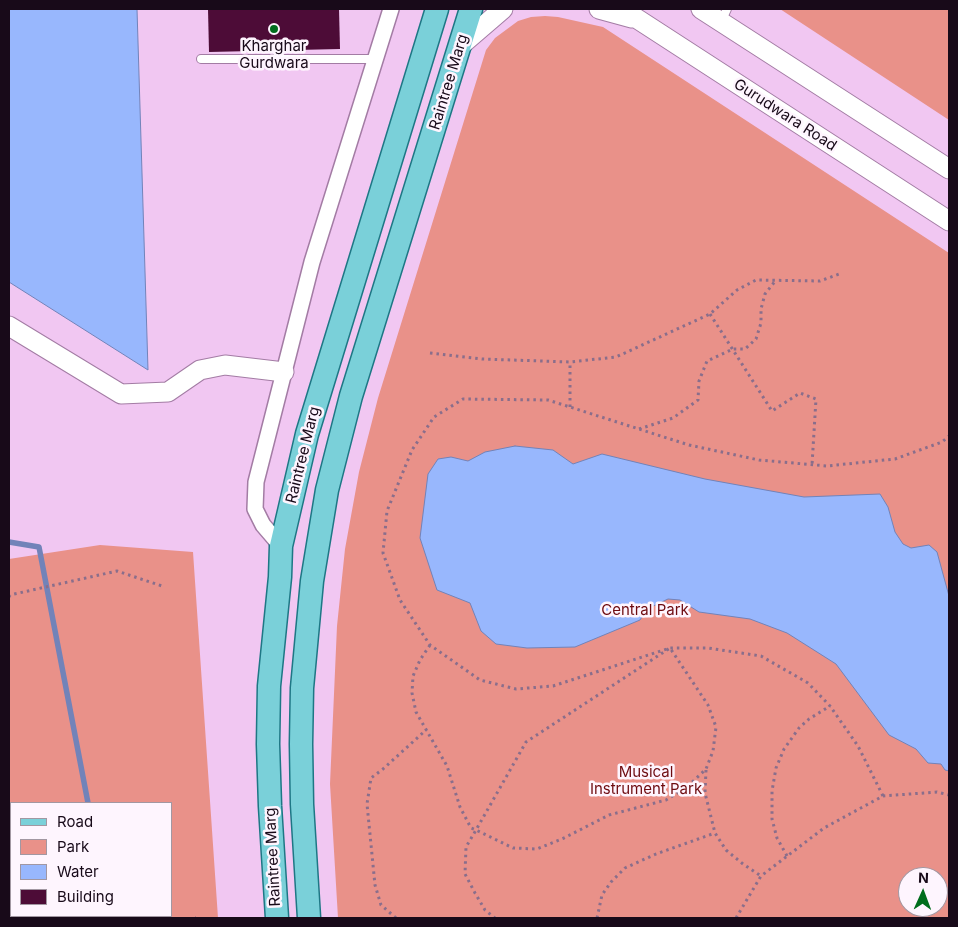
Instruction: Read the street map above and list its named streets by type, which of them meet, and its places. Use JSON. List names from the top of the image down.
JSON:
{
  "streets": {
    "main road": ["Raintree Marg"],
    "street": ["Gurudwara Road"]
  },
  "parks": ["Central Park", "Musical Instrument Park"],
  "places": ["Kharghar Gurdwara"],
  "legend": [
    "Road",
    "Park",
    "Water",
    "Building"
  ],
  "north": "top"
}
